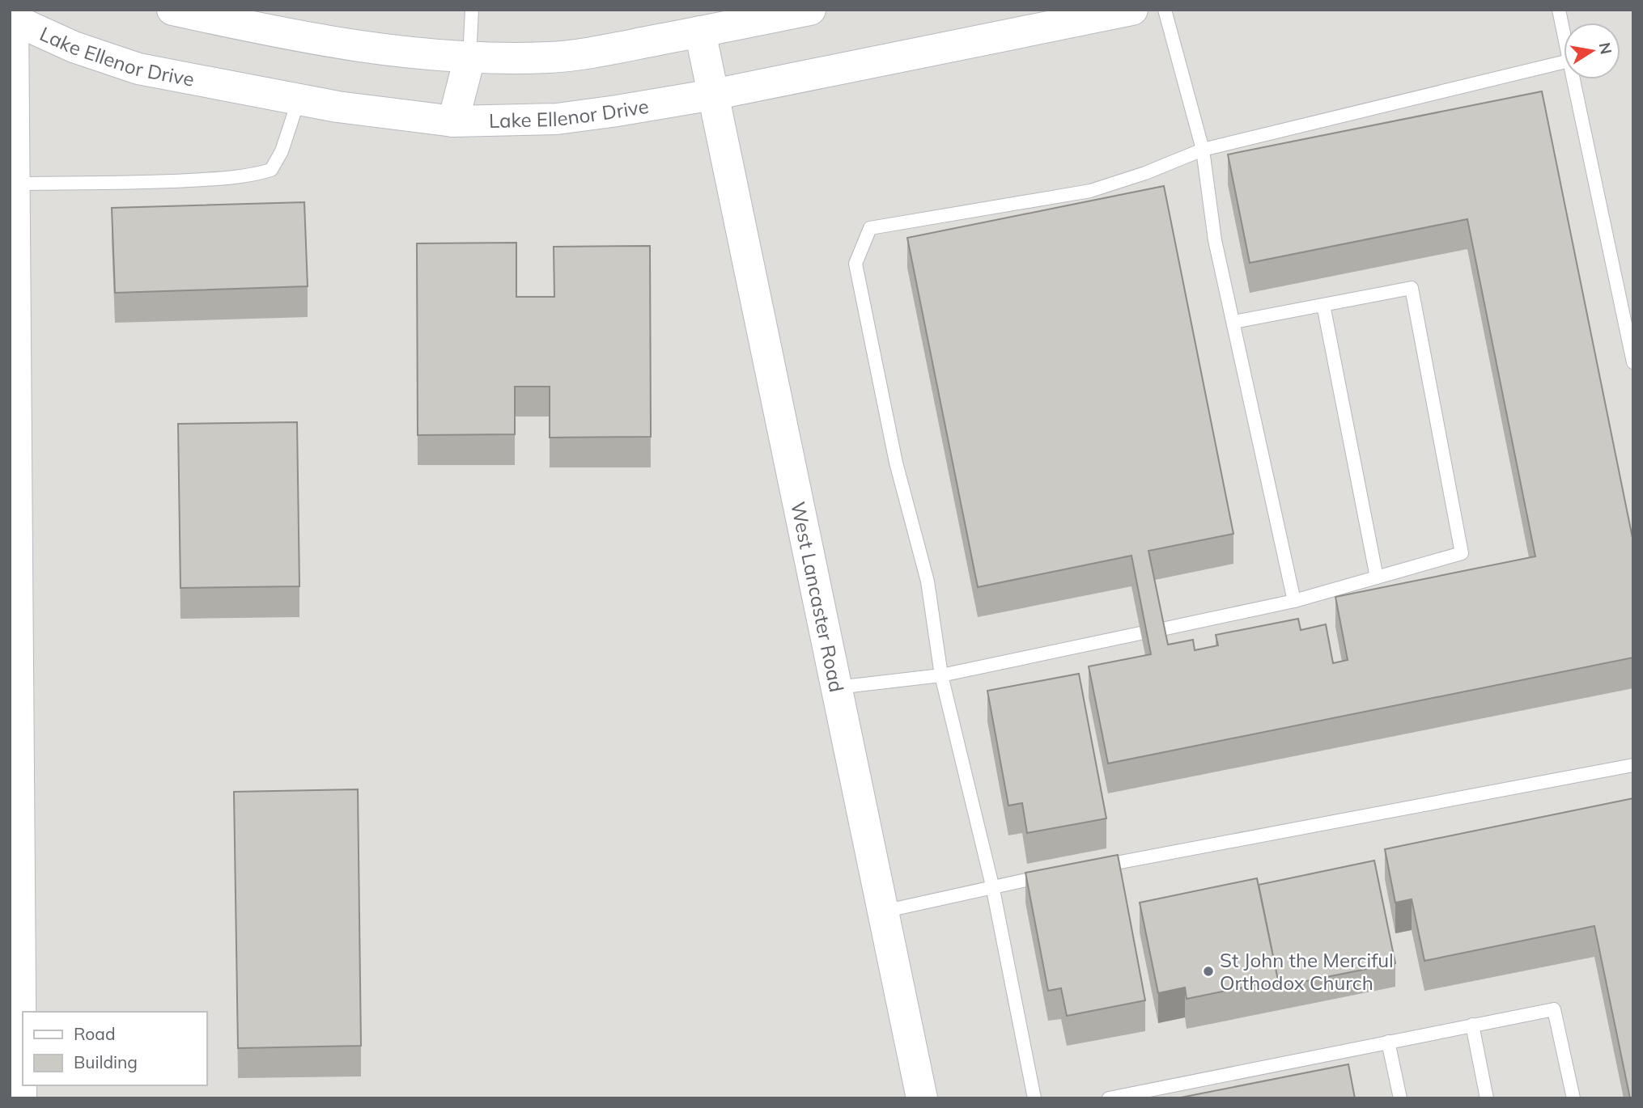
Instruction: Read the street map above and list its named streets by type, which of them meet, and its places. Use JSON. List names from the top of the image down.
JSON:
{
  "streets": {
    "street": ["Lake Ellenor Drive", "West Lancaster Road"]
  },
  "crossings": [
    ["Lake Ellenor Drive", "West Lancaster Road"]
  ],
  "places": ["St John the Merciful Orthodox Church"],
  "legend": ["Road", "Building"],
  "north": "right"
}
